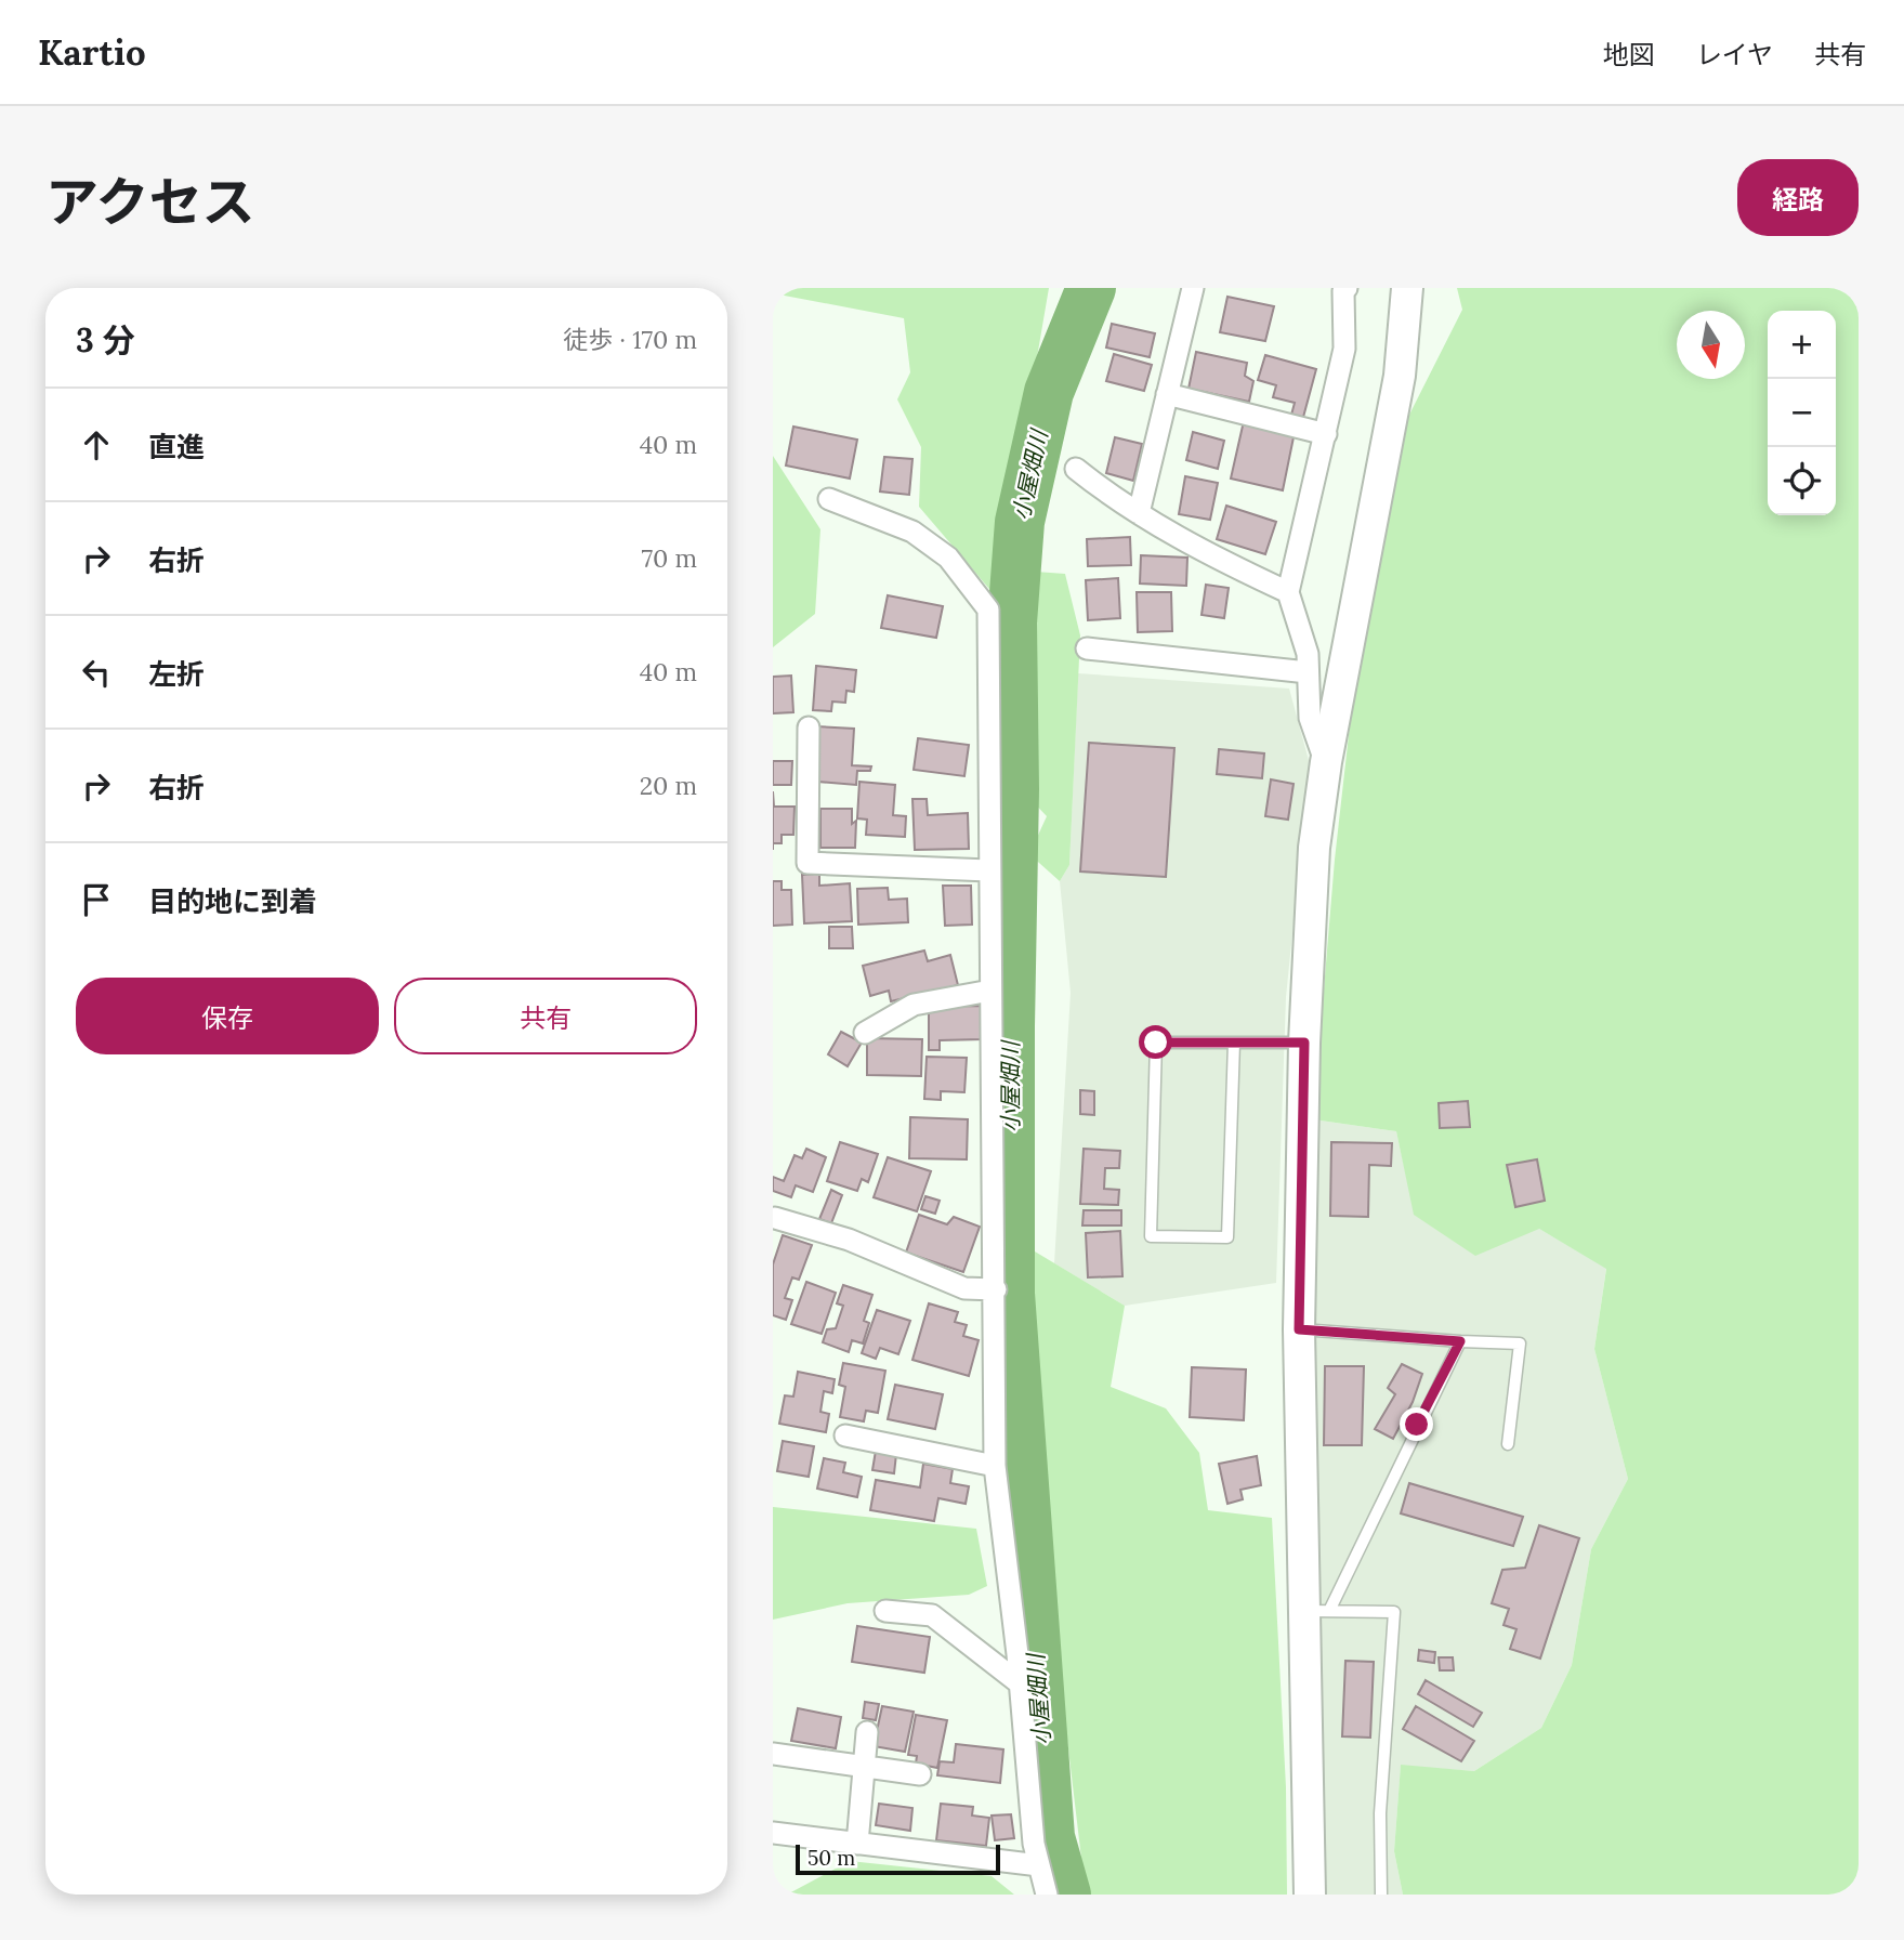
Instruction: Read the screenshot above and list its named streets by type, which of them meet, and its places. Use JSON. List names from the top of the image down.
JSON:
{
  "water": ["小屋畑川"],
  "scale_bar": "50 m",
  "north": "bottom",
  "page": {
    "header": "Kartio",
    "nav": ["地図", "レイヤ", "共有"],
    "title": "アクセス",
    "buttons": [
      "経路",
      ["保存", "共有"]
    ],
    "heading": ["3 分", "徒歩 · 170 m"],
    "map_buttons": ["+", "−"],
    "list": [
      ["直進", "40 m"],
      ["右折", "70 m"],
      ["左折", "40 m"],
      ["右折", "20 m"],
      "目的地に到着"
    ],
    "scale": "50 m"
  }
}
